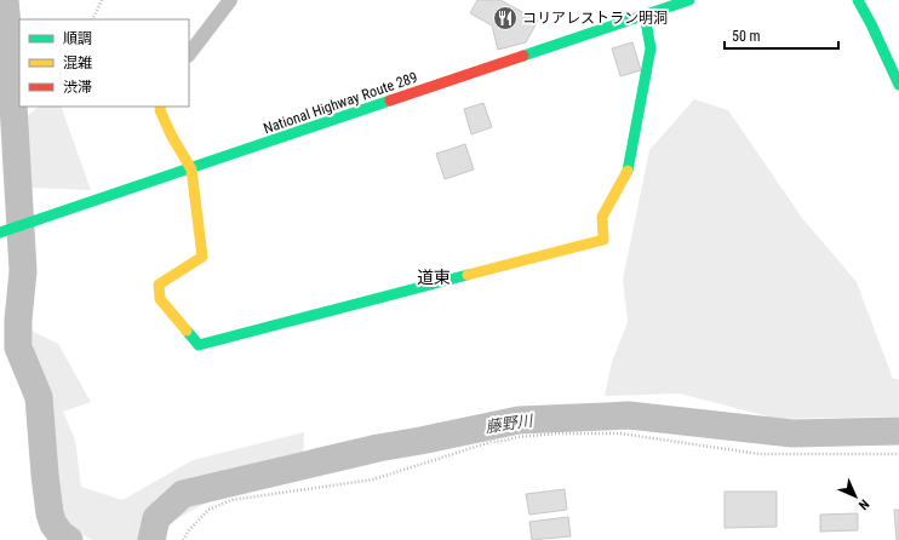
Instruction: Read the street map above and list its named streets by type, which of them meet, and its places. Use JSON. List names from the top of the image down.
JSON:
{
  "streets": {
    "main road": ["National Highway Route 289"]
  },
  "districts": ["道東"],
  "water": ["藤野川"],
  "places": {
    "restaurant": ["コリアレストラン明洞"]
  },
  "legend": ["順調", "混雑", "渋滞"],
  "scale_bar": "50 m",
  "north": "bottom right"
}
